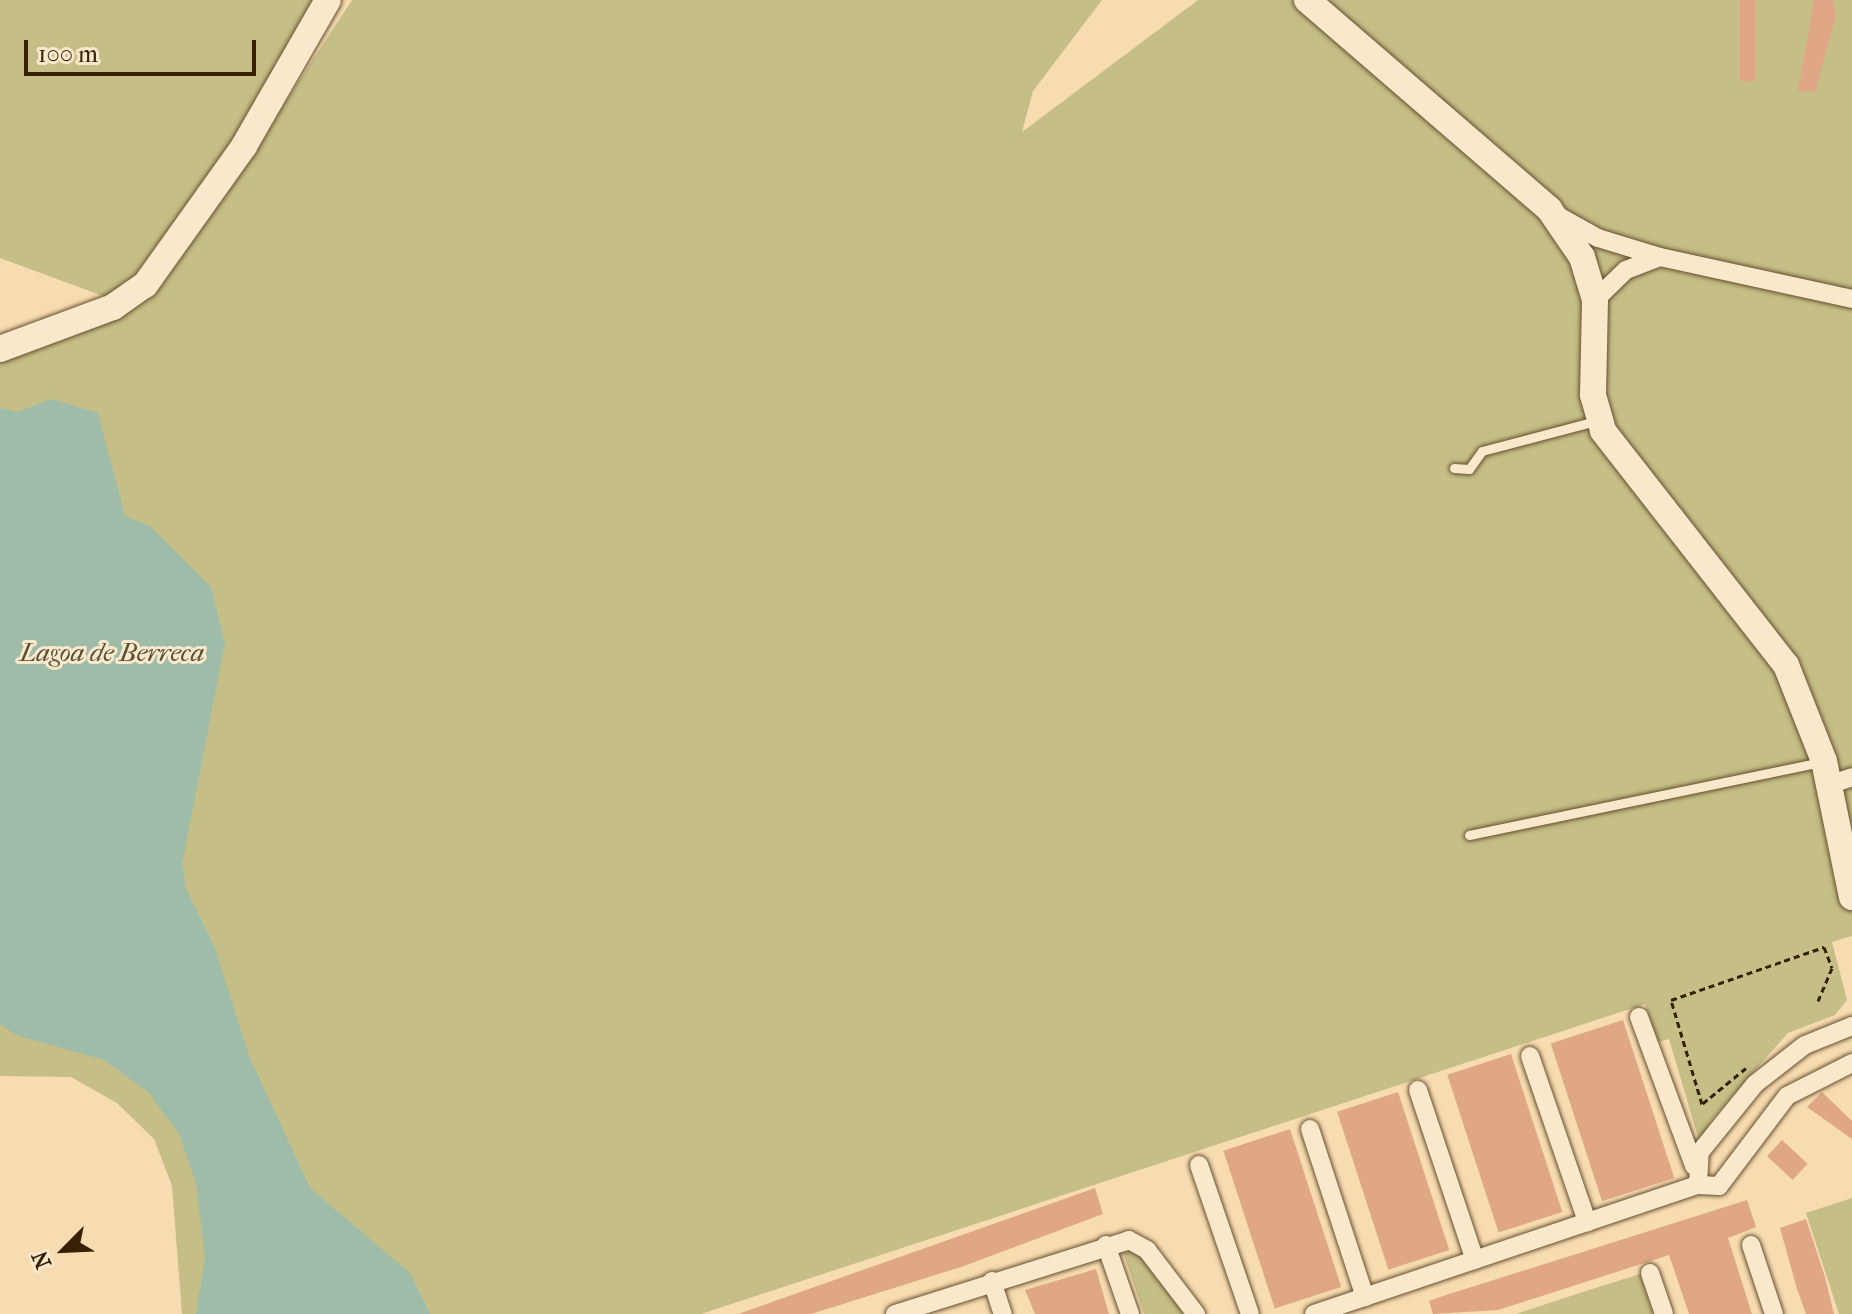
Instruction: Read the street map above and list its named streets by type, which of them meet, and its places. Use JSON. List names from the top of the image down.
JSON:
{
  "water": ["Lagoa de Berreca"],
  "scale_bar": "100 m",
  "north": "bottom left"
}
